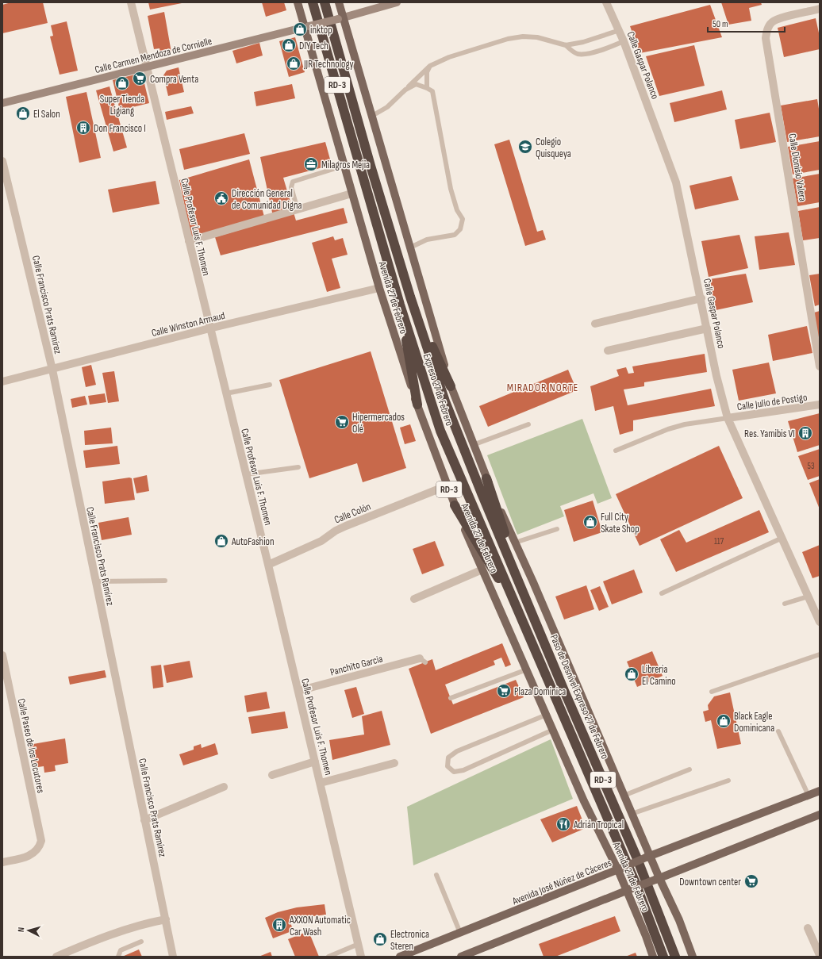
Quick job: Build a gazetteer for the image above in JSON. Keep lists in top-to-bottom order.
{
  "streets": {
    "highway": ["RD-3", "Expreso 27 de Febrero", "Paso de Desnivel Expreso 27 de Febrero"],
    "main road": ["Avenida 27 de Febrero", "Avenida José Núñez de Cáceres"],
    "street": [
      "Calle Carmen Mendoza de Cornielle",
      "Calle Gaspar Polanco",
      "Calle Dionisio Valera",
      "Calle Profesor Luis F. Thomen",
      "Calle Francisco Prats Ramírez",
      "Calle Winston Armaud",
      "Calle Julio de Postigo",
      "Calle Colón",
      "Panchito Garcia",
      "Calle Paseo de los Locutores"
    ]
  },
  "crossings": [
    ["Calle Carmen Mendoza de Cornielle", "RD-3"],
    ["Calle Carmen Mendoza de Cornielle", "Calle Profesor Luis F. Thomen"],
    ["Calle Carmen Mendoza de Cornielle", "Avenida 27 de Febrero"],
    ["Calle Gaspar Polanco", "Calle Julio de Postigo"],
    ["RD-3", "Expreso 27 de Febrero"],
    ["RD-3", "Avenida José Núñez de Cáceres"],
    ["Calle Profesor Luis F. Thomen", "Calle Winston Armaud"],
    ["Calle Profesor Luis F. Thomen", "Calle Colón"],
    ["Calle Profesor Luis F. Thomen", "Panchito Garcia"],
    ["Avenida 27 de Febrero", "Calle Winston Armaud"],
    ["Avenida 27 de Febrero", "Calle Colón"],
    ["Avenida 27 de Febrero", "Avenida José Núñez de Cáceres"],
    ["Calle Francisco Prats Ramírez", "Calle Winston Armaud"],
    ["Expreso 27 de Febrero", "Paso de Desnivel Expreso 27 de Febrero"]
  ],
  "districts": ["MIRADOR NORTE"],
  "places": {
    "shop": [
      "inktop",
      "DIY Tech",
      "JJR Technology",
      "Super Tienda Ligiang",
      "El Salon",
      "Full City Skate Shop",
      "AutoFashion",
      "Libreria El Camino",
      "Black Eagle Dominicana",
      "Electronica Steren"
    ],
    "supermarket": [
      "Compra Venta",
      "Hipermercados Olé",
      "Plaza Dominica",
      "Downtown center"
    ],
    "building": ["Don Francisco I", "Res. Yamibis VI", "AXXON Automatic Car Wash"],
    "school or university": ["Colegio Quisqueya"],
    "office": ["Milagros Mejia"],
    "public building": ["Dirección General de Comunidad Digna"],
    "restaurant": ["Adrián Tropical"]
  },
  "house_numbers": ["53", "117"],
  "scale_bar": "50 m",
  "north": "left"
}
